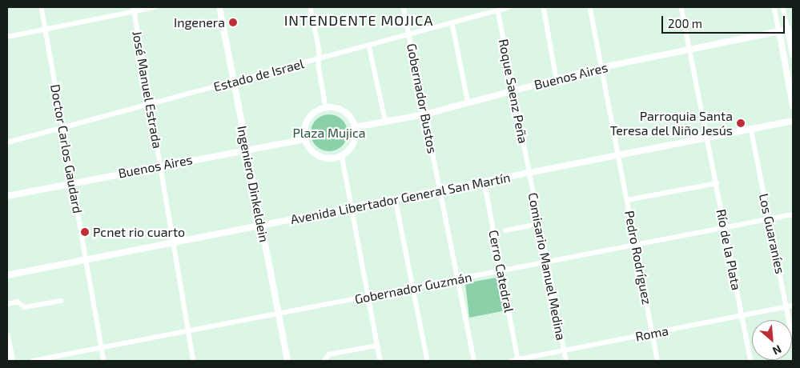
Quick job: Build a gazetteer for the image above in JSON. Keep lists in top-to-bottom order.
{
  "streets": {
    "main road": ["Buenos Aires", "Ingeniero Dinkeldein", "Avenida Libertador General San Martín"],
    "street": [
      "Estado de Israel",
      "José Manuel Estrada",
      "Roque Saenz Peña",
      "Gobernador Bustos",
      "Doctor Carlos Gaudard",
      "Los Guaraníes",
      "Río de la Plata",
      "Pedro Rodríguez",
      "Comisario Manuel Medina",
      "Cerro Catedral",
      "Gobernador Guzmán",
      "Roma"
    ]
  },
  "crossings": [
    ["Estado de Israel", "José Manuel Estrada"],
    ["Estado de Israel", "Roque Saenz Peña"],
    ["Estado de Israel", "Gobernador Bustos"],
    ["Estado de Israel", "Doctor Carlos Gaudard"],
    ["Estado de Israel", "Ingeniero Dinkeldein"],
    ["Buenos Aires", "José Manuel Estrada"],
    ["Buenos Aires", "Roque Saenz Peña"],
    ["Buenos Aires", "Gobernador Bustos"],
    ["Buenos Aires", "Doctor Carlos Gaudard"],
    ["Buenos Aires", "Ingeniero Dinkeldein"],
    ["Buenos Aires", "Río de la Plata"],
    ["Buenos Aires", "Pedro Rodríguez"],
    ["José Manuel Estrada", "Avenida Libertador General San Martín"],
    ["José Manuel Estrada", "Gobernador Guzmán"],
    ["Roque Saenz Peña", "Avenida Libertador General San Martín"],
    ["Roque Saenz Peña", "Comisario Manuel Medina"],
    ["Gobernador Bustos", "Avenida Libertador General San Martín"],
    ["Gobernador Bustos", "Gobernador Guzmán"],
    ["Doctor Carlos Gaudard", "Avenida Libertador General San Martín"],
    ["Doctor Carlos Gaudard", "Gobernador Guzmán"],
    ["Ingeniero Dinkeldein", "Avenida Libertador General San Martín"],
    ["Ingeniero Dinkeldein", "Gobernador Guzmán"],
    ["Avenida Libertador General San Martín", "Los Guaraníes"],
    ["Avenida Libertador General San Martín", "Río de la Plata"],
    ["Avenida Libertador General San Martín", "Pedro Rodríguez"],
    ["Avenida Libertador General San Martín", "Comisario Manuel Medina"],
    ["Avenida Libertador General San Martín", "Cerro Catedral"],
    ["Los Guaraníes", "Gobernador Guzmán"],
    ["Los Guaraníes", "Roma"],
    ["Río de la Plata", "Gobernador Guzmán"],
    ["Río de la Plata", "Roma"],
    ["Pedro Rodríguez", "Gobernador Guzmán"],
    ["Pedro Rodríguez", "Roma"],
    ["Comisario Manuel Medina", "Gobernador Guzmán"],
    ["Comisario Manuel Medina", "Roma"],
    ["Cerro Catedral", "Gobernador Guzmán"],
    ["Cerro Catedral", "Roma"]
  ],
  "districts": ["INTENDENTE MOJICA"],
  "parks": ["Plaza Mujica"],
  "places": ["Ingenera", "Parroquia Santa Teresa del Niño Jesús", "Pcnet rio cuarto"],
  "scale_bar": "200 m",
  "north": "bottom right"
}
